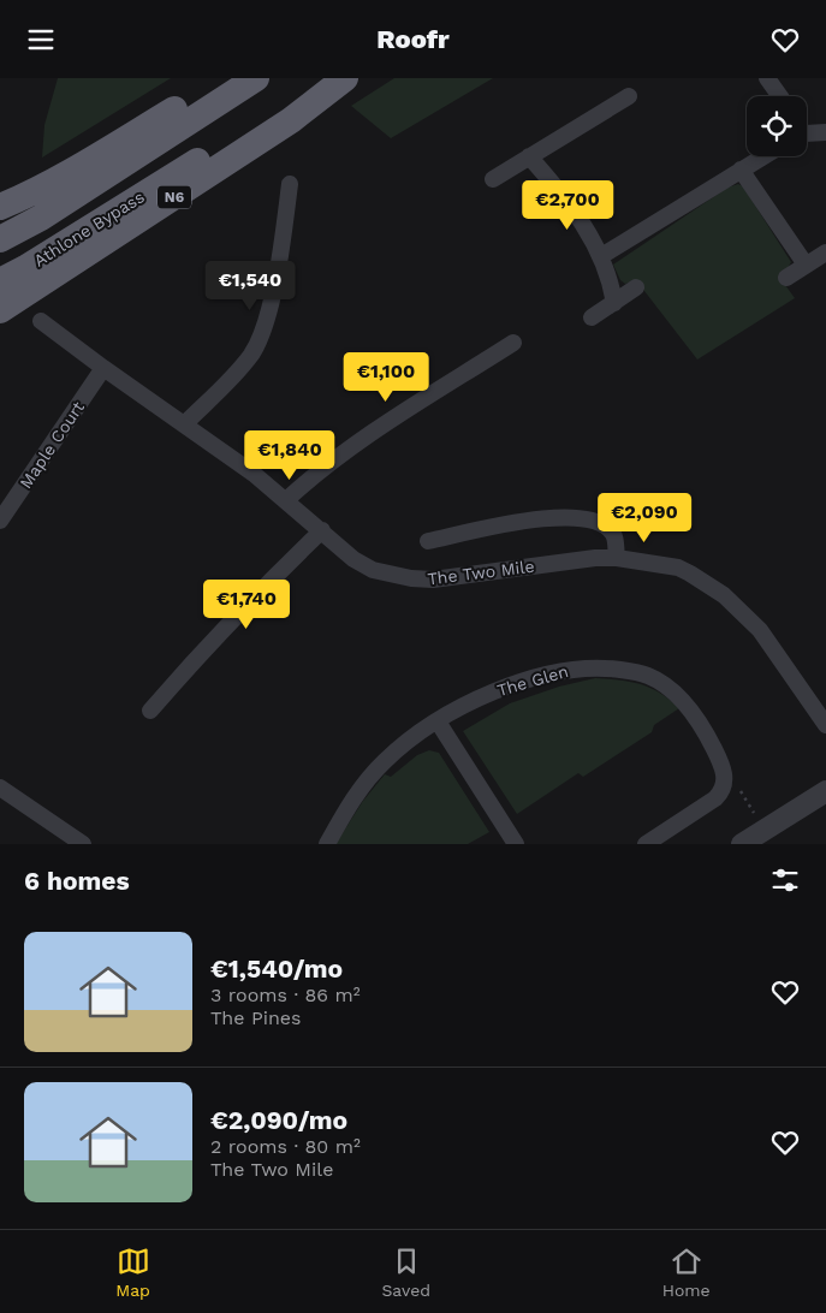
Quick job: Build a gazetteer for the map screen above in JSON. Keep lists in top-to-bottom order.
{
  "streets": {
    "highway": ["N6", "Athlone Bypass"],
    "street": ["Maple Court", "The Two Mile", "The Glen"]
  },
  "crossings": [
    ["Maple Court", "The Two Mile"]
  ],
  "page": {
    "header": "Roofr",
    "price": [
      "€2,700",
      "€1,540",
      "€1,100",
      "€1,840",
      "€2,090",
      "€1,740"
    ],
    "heading": "6 homes",
    "list": [
      {
        "name": "€1,540/mo",
        "note": "3 rooms · 86 m² · The Pines"
      },
      {
        "name": "€2,090/mo",
        "note": "2 rooms · 80 m² · The Two Mile"
      }
    ],
    "tabs": ["Map", "Saved", "Home"]
  }
}
